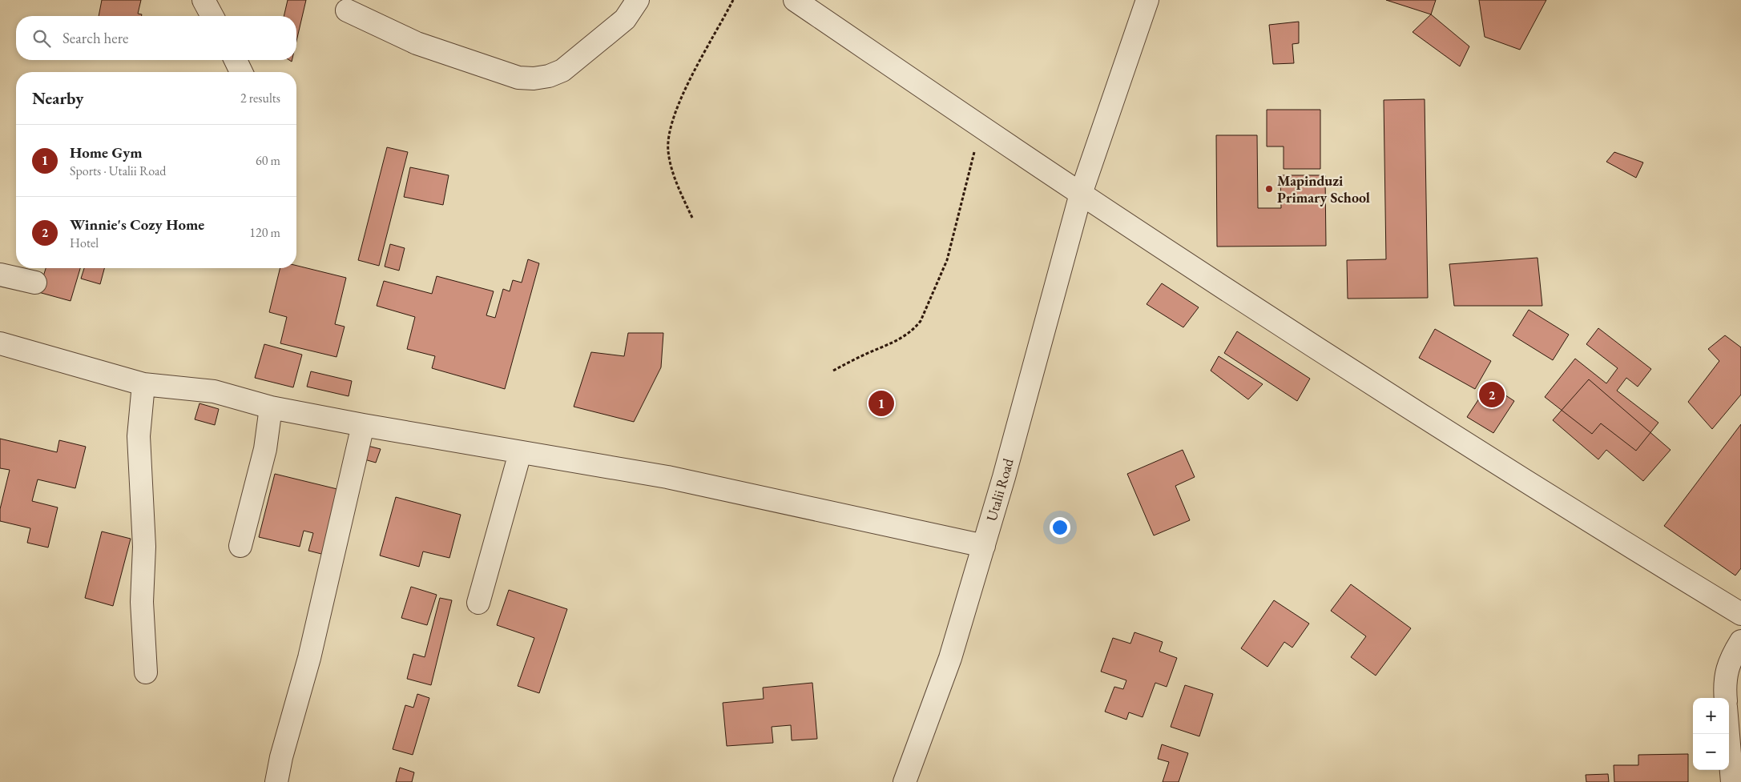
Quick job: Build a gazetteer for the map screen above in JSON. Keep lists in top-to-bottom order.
{
  "streets": {
    "street": ["Utalii Road"]
  },
  "places": ["Mapinduzi Primary School"],
  "page": {
    "search": "Search here",
    "heading": ["Nearby", "2 results"],
    "list": [
      {
        "mark": "1",
        "name": "Home Gym",
        "note": "Sports · Utalii Road",
        "value": "60 m"
      },
      {
        "mark": "2",
        "name": "Winnie's Cozy Home",
        "note": "Hotel",
        "value": "120 m"
      }
    ],
    "pins": ["2", "1"],
    "map_buttons": ["+", "−"]
  }
}
